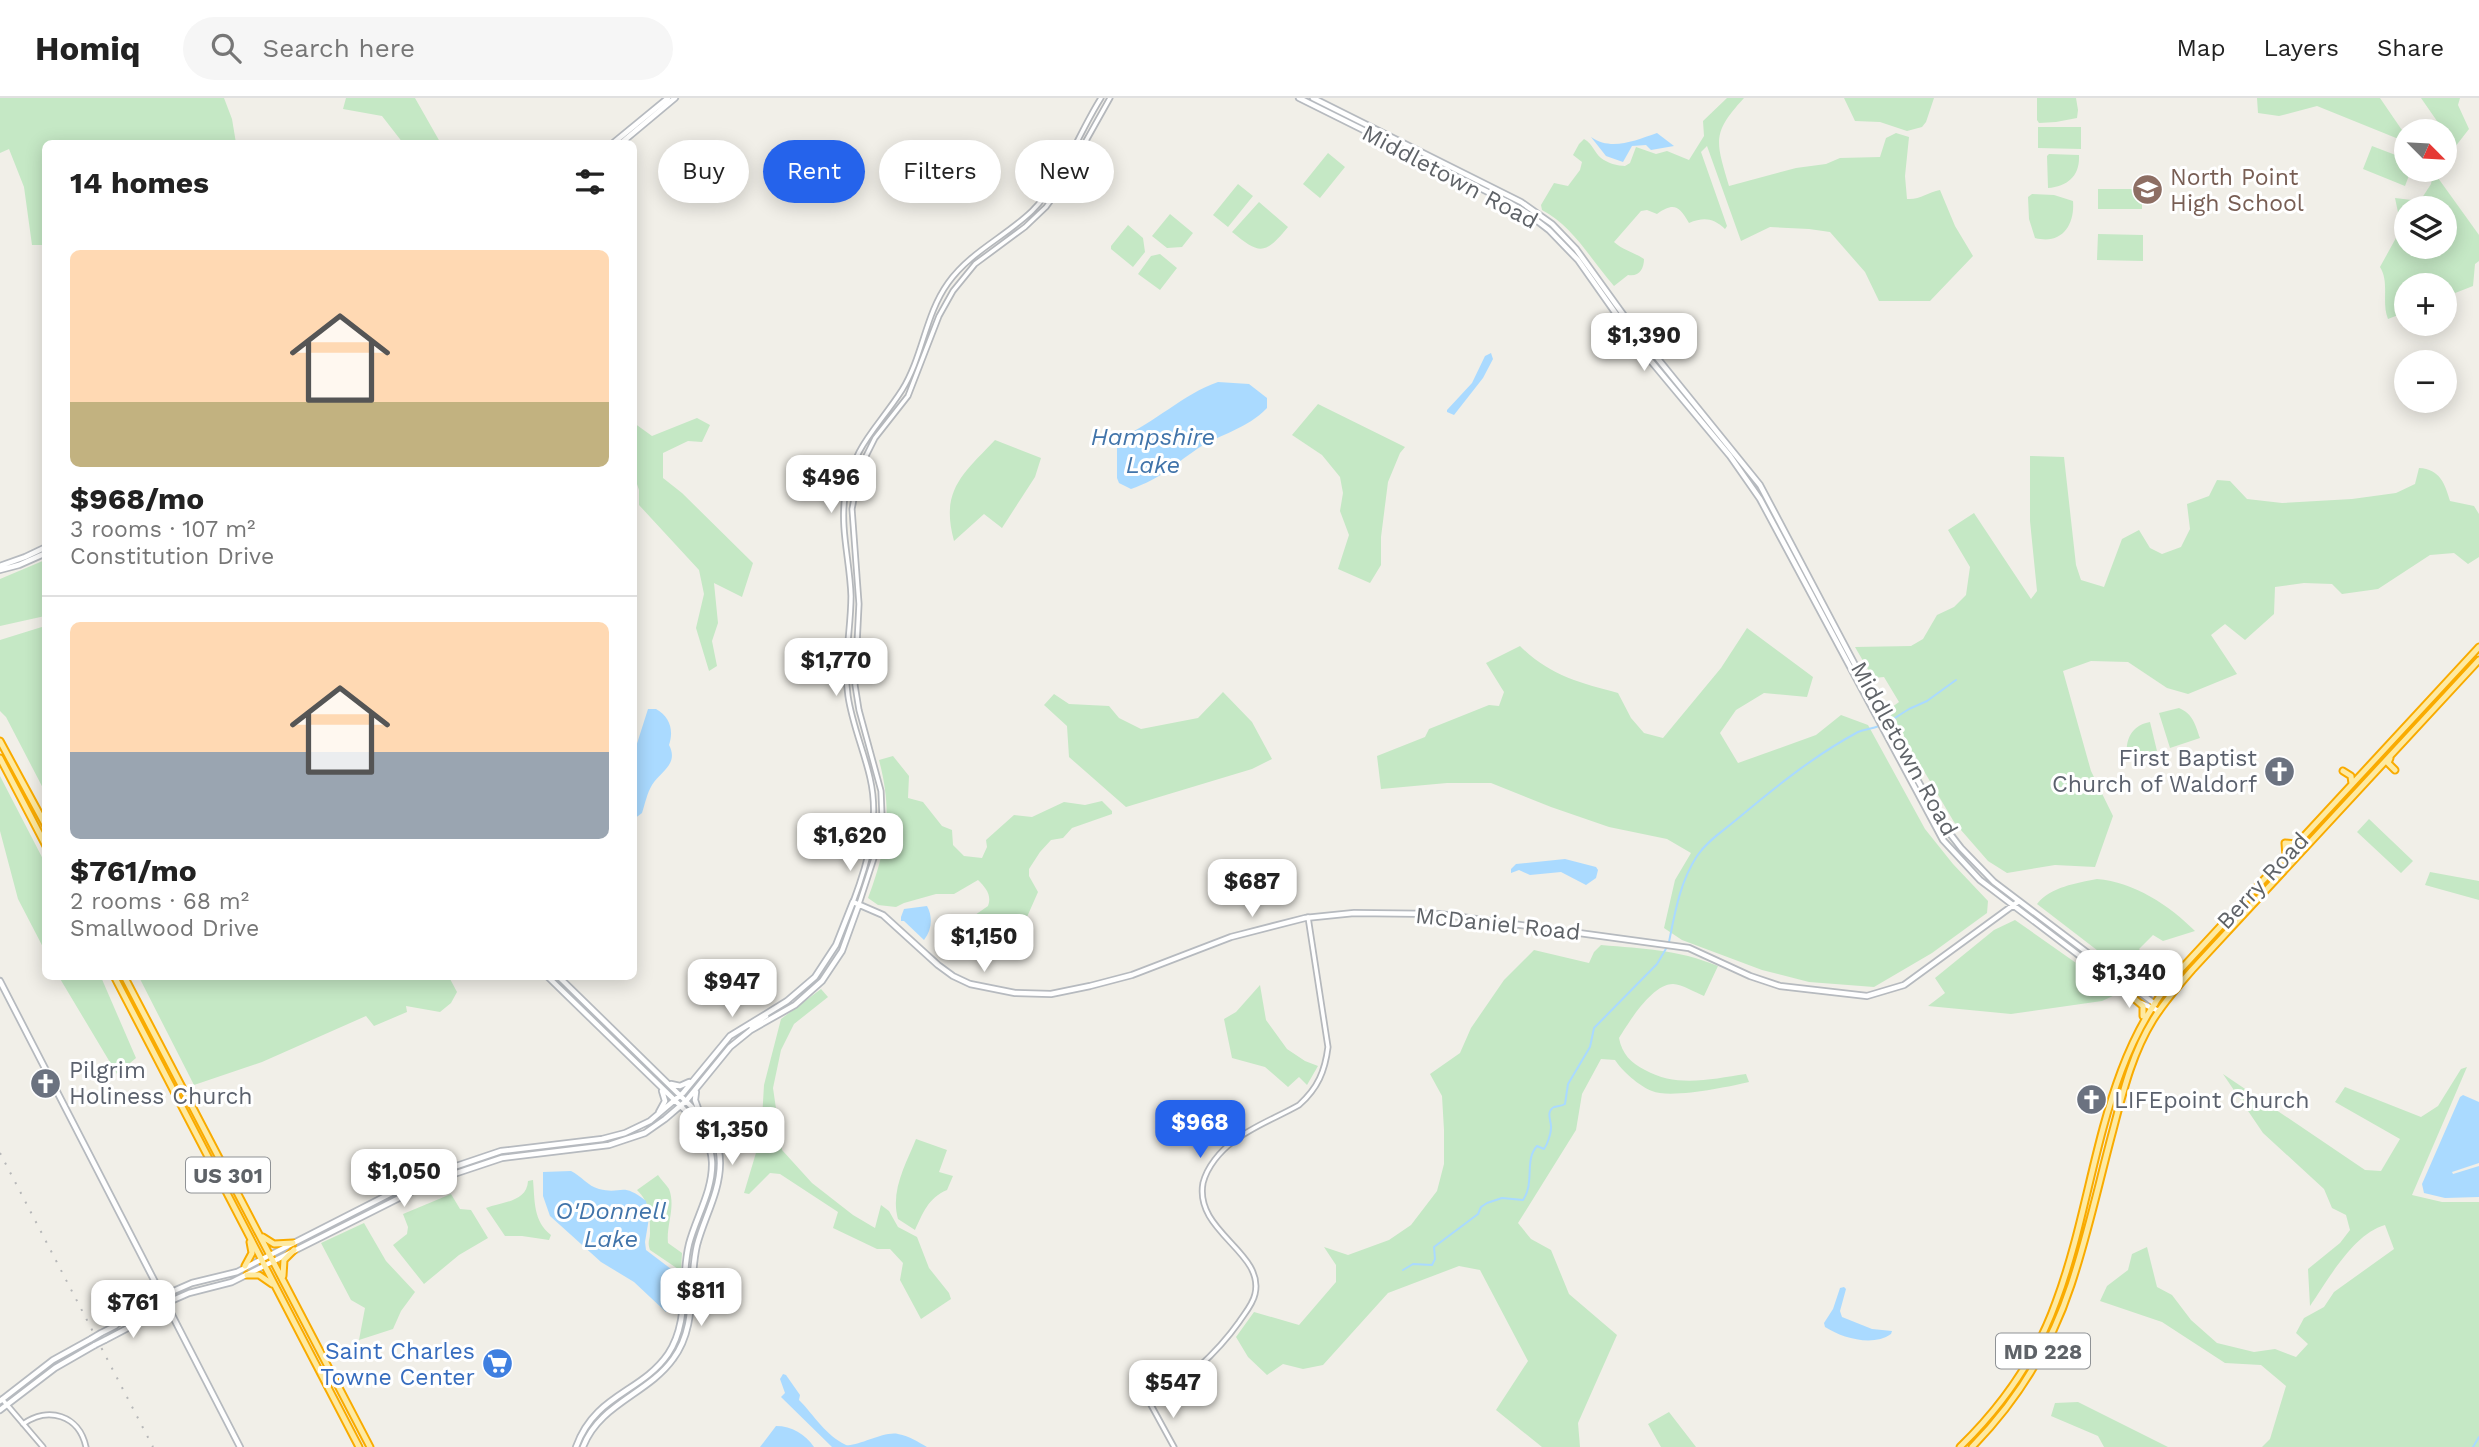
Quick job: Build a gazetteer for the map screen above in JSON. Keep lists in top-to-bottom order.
{
  "streets": {
    "highway": ["Berry Road", "US 301", "MD 228"],
    "main road": ["Middletown Road", "McDaniel Road"]
  },
  "crossings": [
    ["Middletown Road", "Berry Road"],
    ["Middletown Road", "McDaniel Road"]
  ],
  "water": ["Hampshire Lake", "O'Donnell Lake"],
  "places": {
    "school or university": ["North Point High School"],
    "church": ["First Baptist Church of Waldorf", "Pilgrim Holiness Church", "LIFEpoint Church"],
    "supermarket": ["Saint Charles Towne Center"]
  },
  "north": "bottom right",
  "page": {
    "header": "Homiq",
    "search": "Search here",
    "nav": ["Map", "Layers", "Share"],
    "map_buttons": ["+", "−"],
    "chip": [
      "Buy",
      "Rent",
      "Filters",
      "New"
    ],
    "heading": "14 homes",
    "list": [
      {
        "name": "$968/mo",
        "note": "3 rooms · 107 m² · Constitution Drive"
      },
      {
        "name": "$761/mo",
        "note": "2 rooms · 68 m² · Smallwood Drive"
      }
    ],
    "price": [
      "$1,390",
      "$496",
      "$1,770",
      "$1,620",
      "$687",
      "$1,150",
      "$1,340",
      "$947",
      "$968",
      "$1,350",
      "$1,050",
      "$811",
      "$761",
      "$547"
    ]
  }
}
